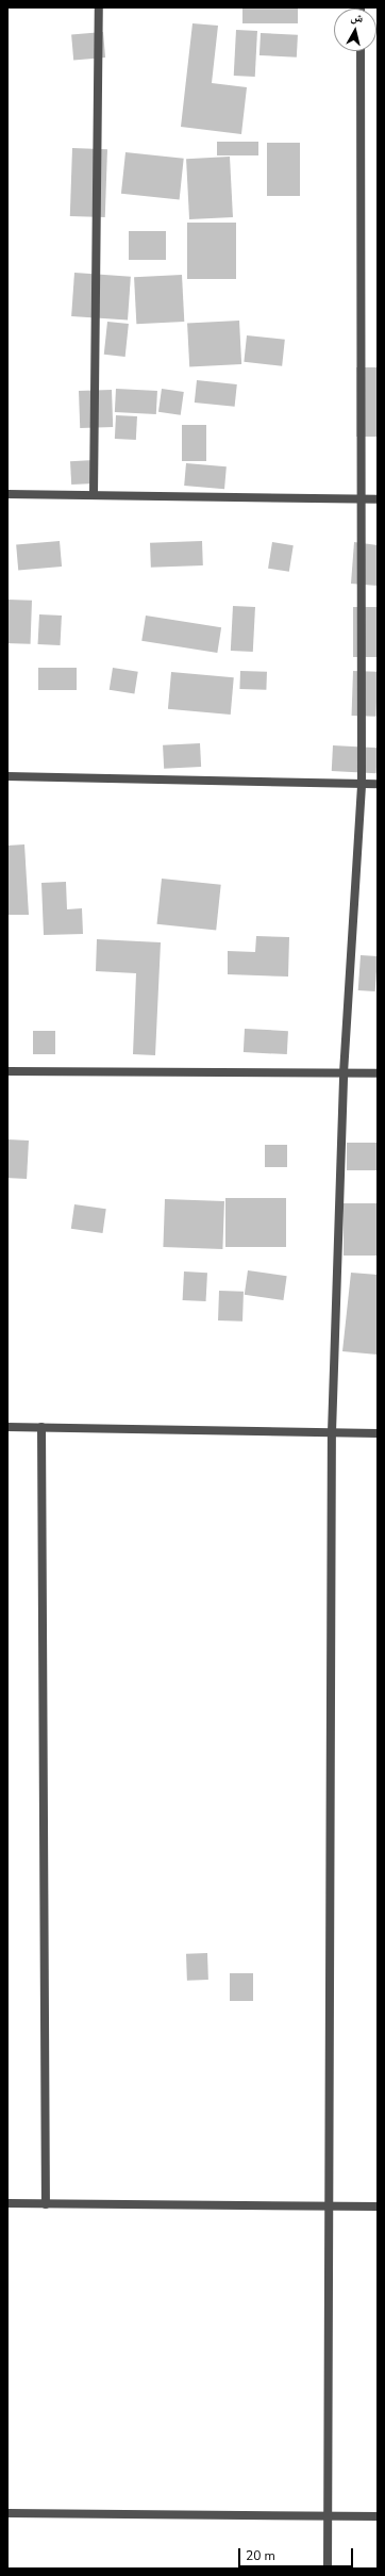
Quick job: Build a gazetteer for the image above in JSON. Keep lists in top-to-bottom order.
{
  "scale_bar": "20 m",
  "north": "top"
}
